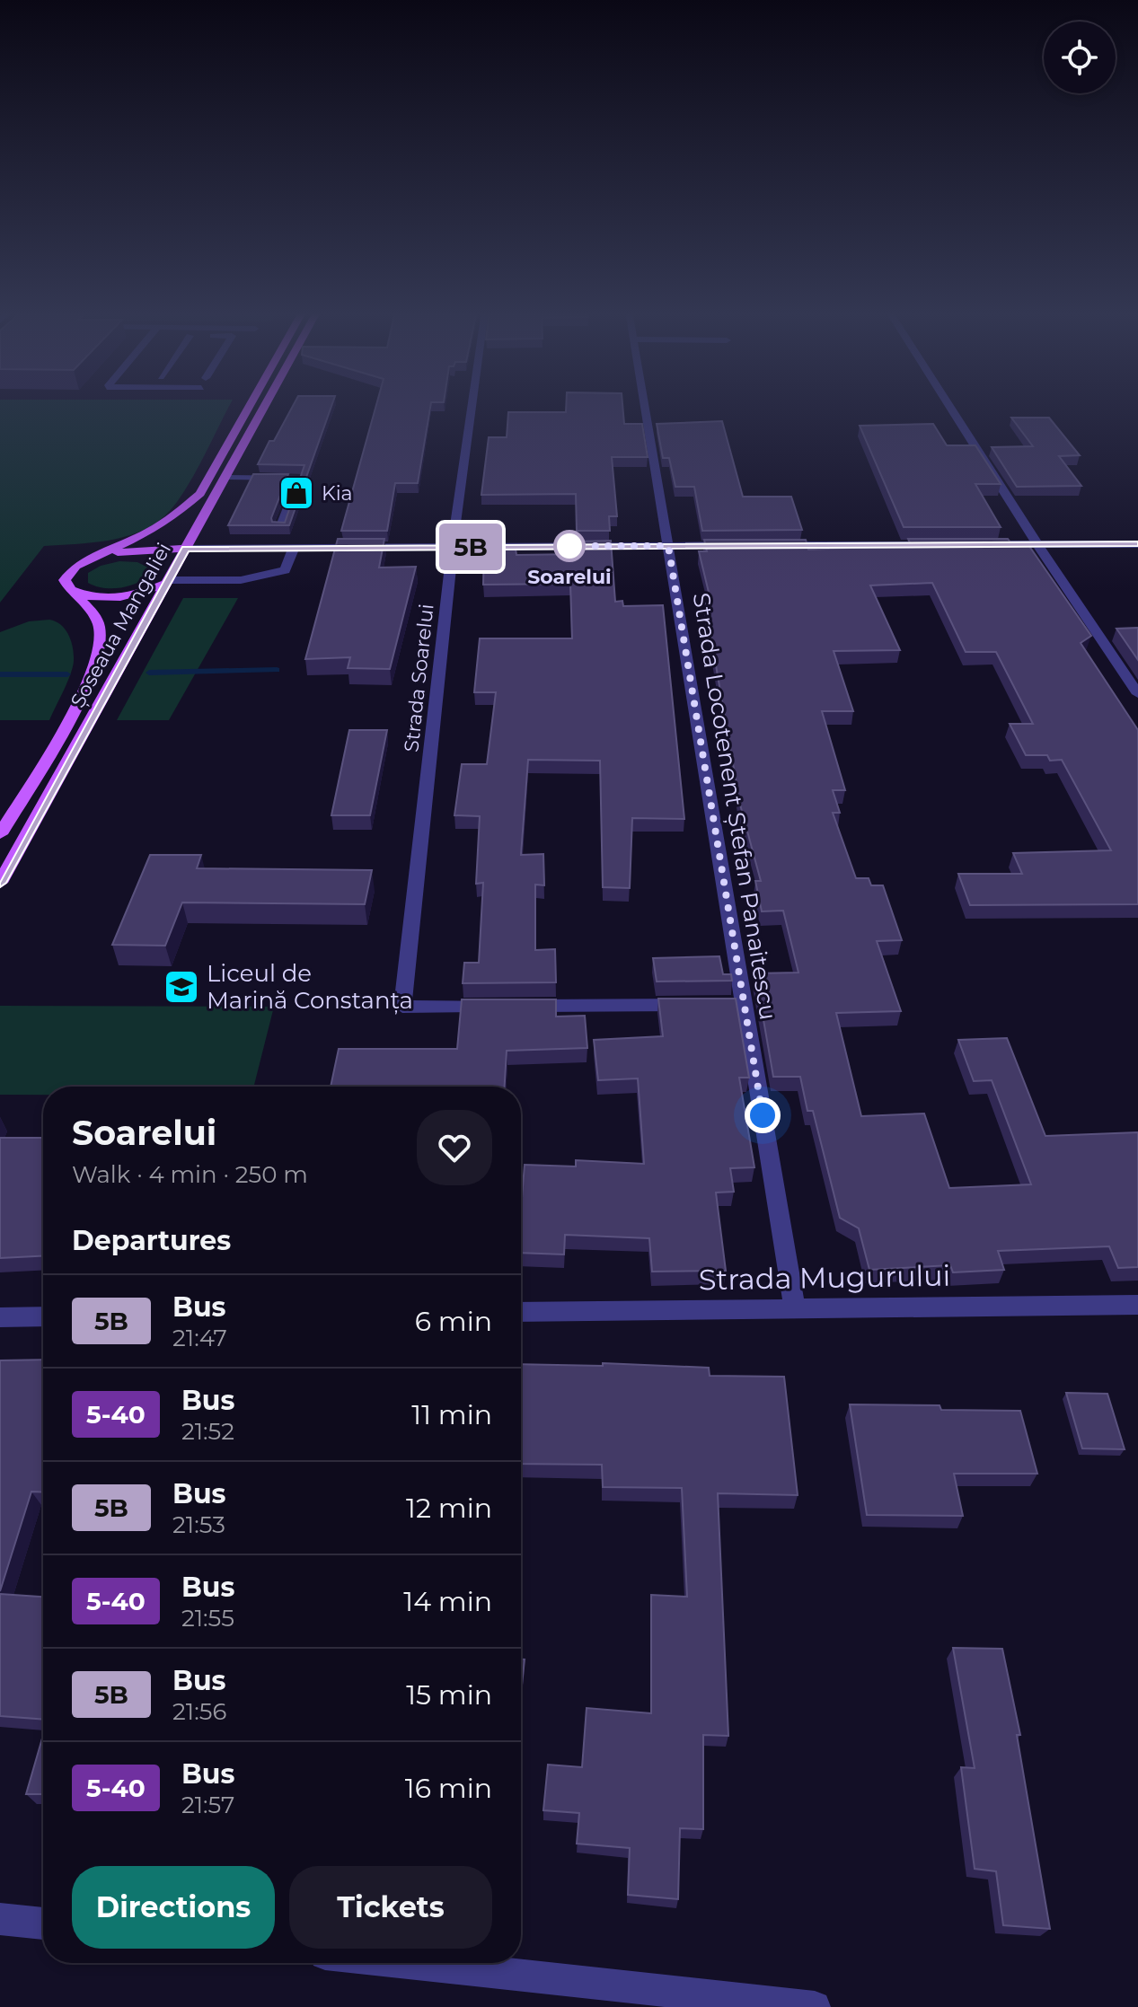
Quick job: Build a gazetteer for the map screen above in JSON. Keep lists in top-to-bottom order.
{
  "streets": {
    "main road": ["Șoseaua Mangaliei"],
    "street": ["Strada Soarelui", "Strada Locotenent Ștefan Panaitescu", "Strada Mugurului"]
  },
  "crossings": [
    ["Strada Soarelui", "Strada Locotenent Ștefan Panaitescu"],
    ["Strada Locotenent Ștefan Panaitescu", "Strada Mugurului"]
  ],
  "places": {
    "shop": ["Kia"],
    "other": ["Soarelui"],
    "school or university": ["Liceul de Marină Constanța"]
  },
  "lines": ["bus line 5B"],
  "page": {
    "on_map": "5B",
    "heading": [
      ["Soarelui", "Walk · 4 min · 250 m"],
      "Departures"
    ],
    "list": [
      {
        "mark": "5B",
        "name": "Bus",
        "note": "21:47",
        "value": "6 min"
      },
      {
        "mark": "5-40",
        "name": "Bus",
        "note": "21:52",
        "value": "11 min"
      },
      {
        "mark": "5B",
        "name": "Bus",
        "note": "21:53",
        "value": "12 min"
      },
      {
        "mark": "5-40",
        "name": "Bus",
        "note": "21:55",
        "value": "14 min"
      },
      {
        "mark": "5B",
        "name": "Bus",
        "note": "21:56",
        "value": "15 min"
      },
      {
        "mark": "5-40",
        "name": "Bus",
        "note": "21:57",
        "value": "16 min"
      }
    ],
    "buttons": ["Directions", "Tickets"]
  }
}
